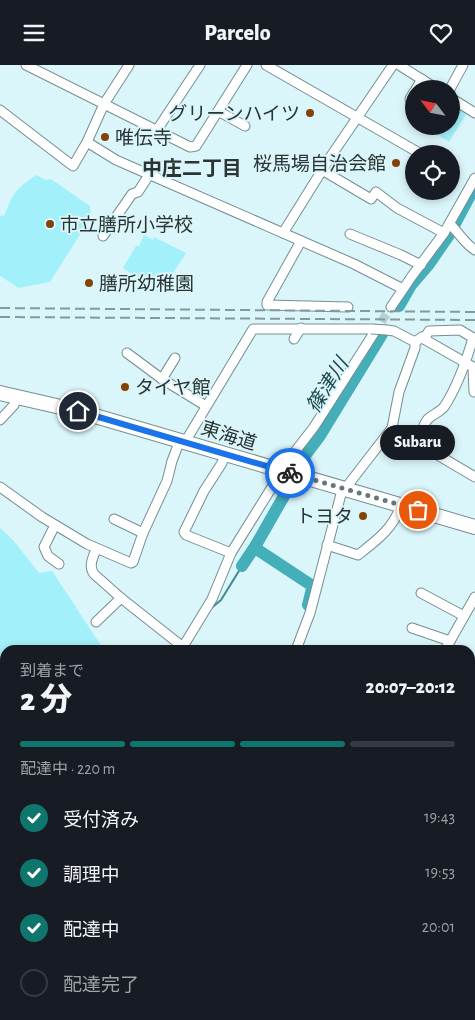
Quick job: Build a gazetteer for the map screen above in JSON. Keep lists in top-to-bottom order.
{
  "streets": {
    "highway": ["東海道"]
  },
  "districts": ["中庄二丁目"],
  "water": ["篠津川"],
  "places": [
    "グリーンハイツ",
    "唯伝寺",
    "桜馬場自治会館",
    "市立膳所小学校",
    "膳所幼稚園",
    "タイヤ館",
    "Subaru",
    "トヨタ"
  ],
  "north": "top left",
  "page": {
    "header": "Parcelo",
    "bubble": "Subaru",
    "heading": ["2 分", "到着まで", "20:07–20:12"],
    "bar": "配達中 · 220 m",
    "list": [
      ["受付済み", "19:43"],
      ["調理中", "19:53"],
      ["配達中", "20:01"],
      "配達完了"
    ]
  }
}
